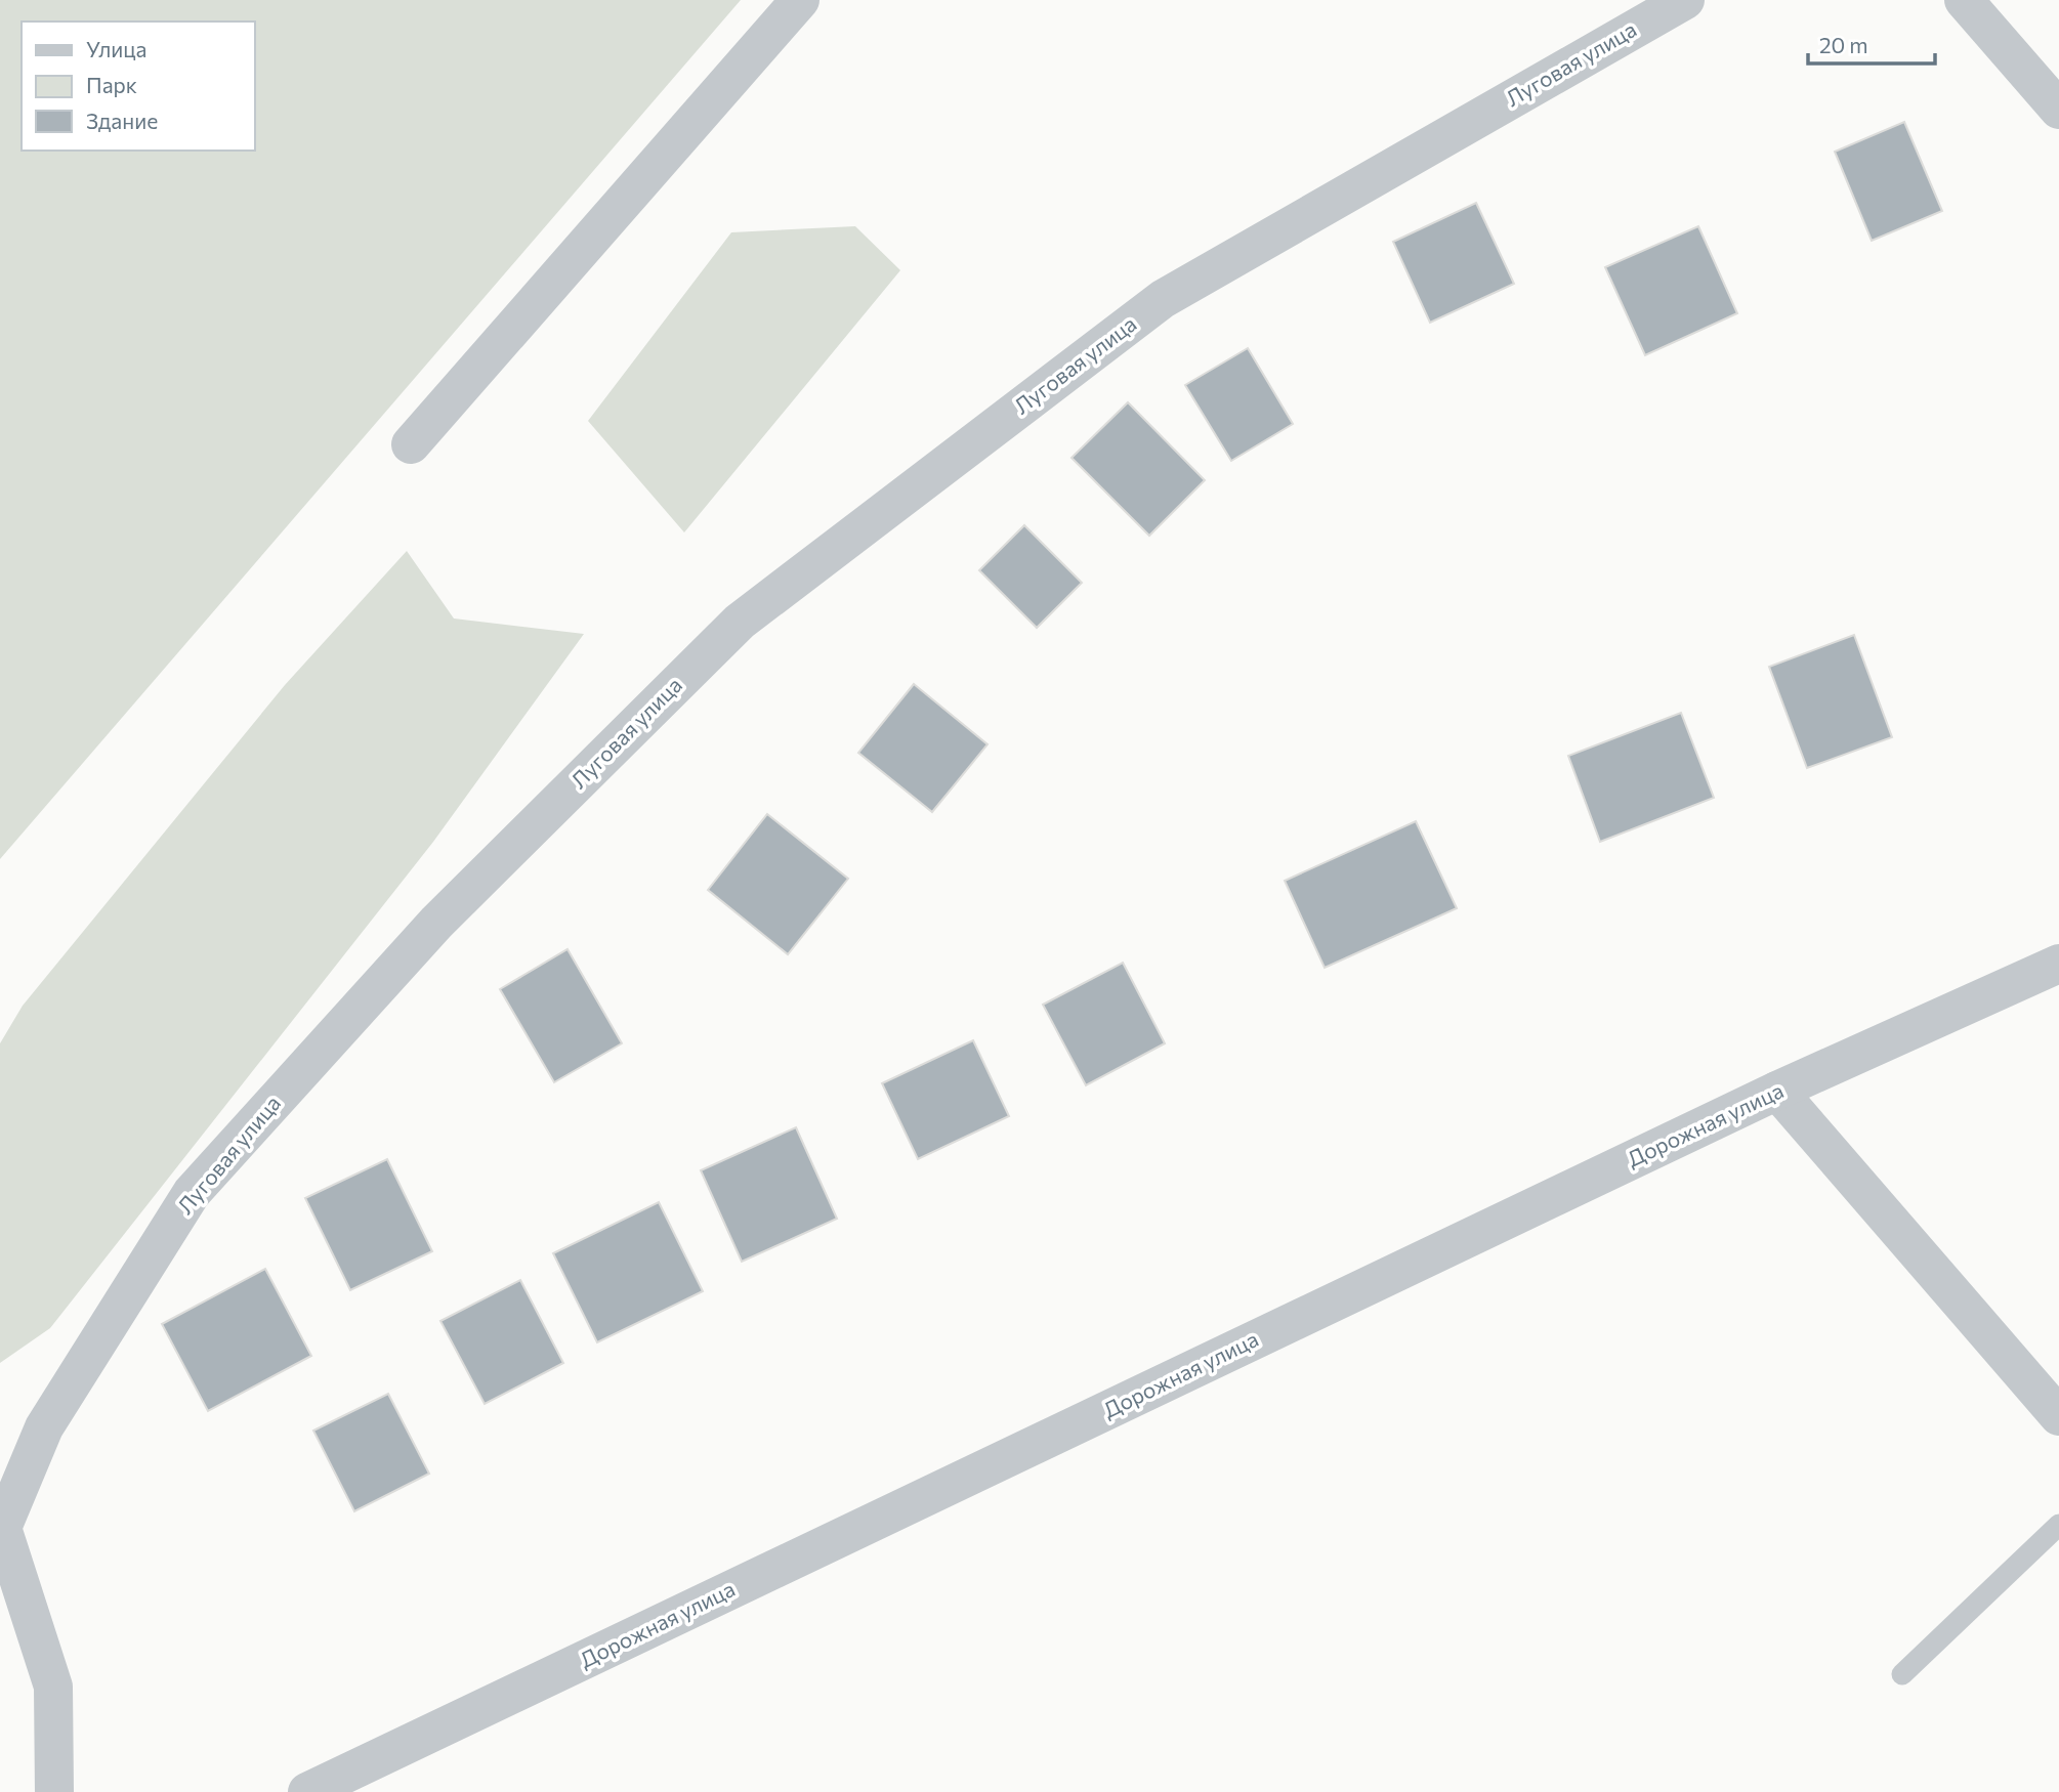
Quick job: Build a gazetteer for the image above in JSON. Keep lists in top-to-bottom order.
{
  "streets": {
    "street": ["Луговая улица", "Дорожная улица"]
  },
  "legend": ["Улица", "Парк", "Здание"],
  "scale_bar": "20 m"
}
